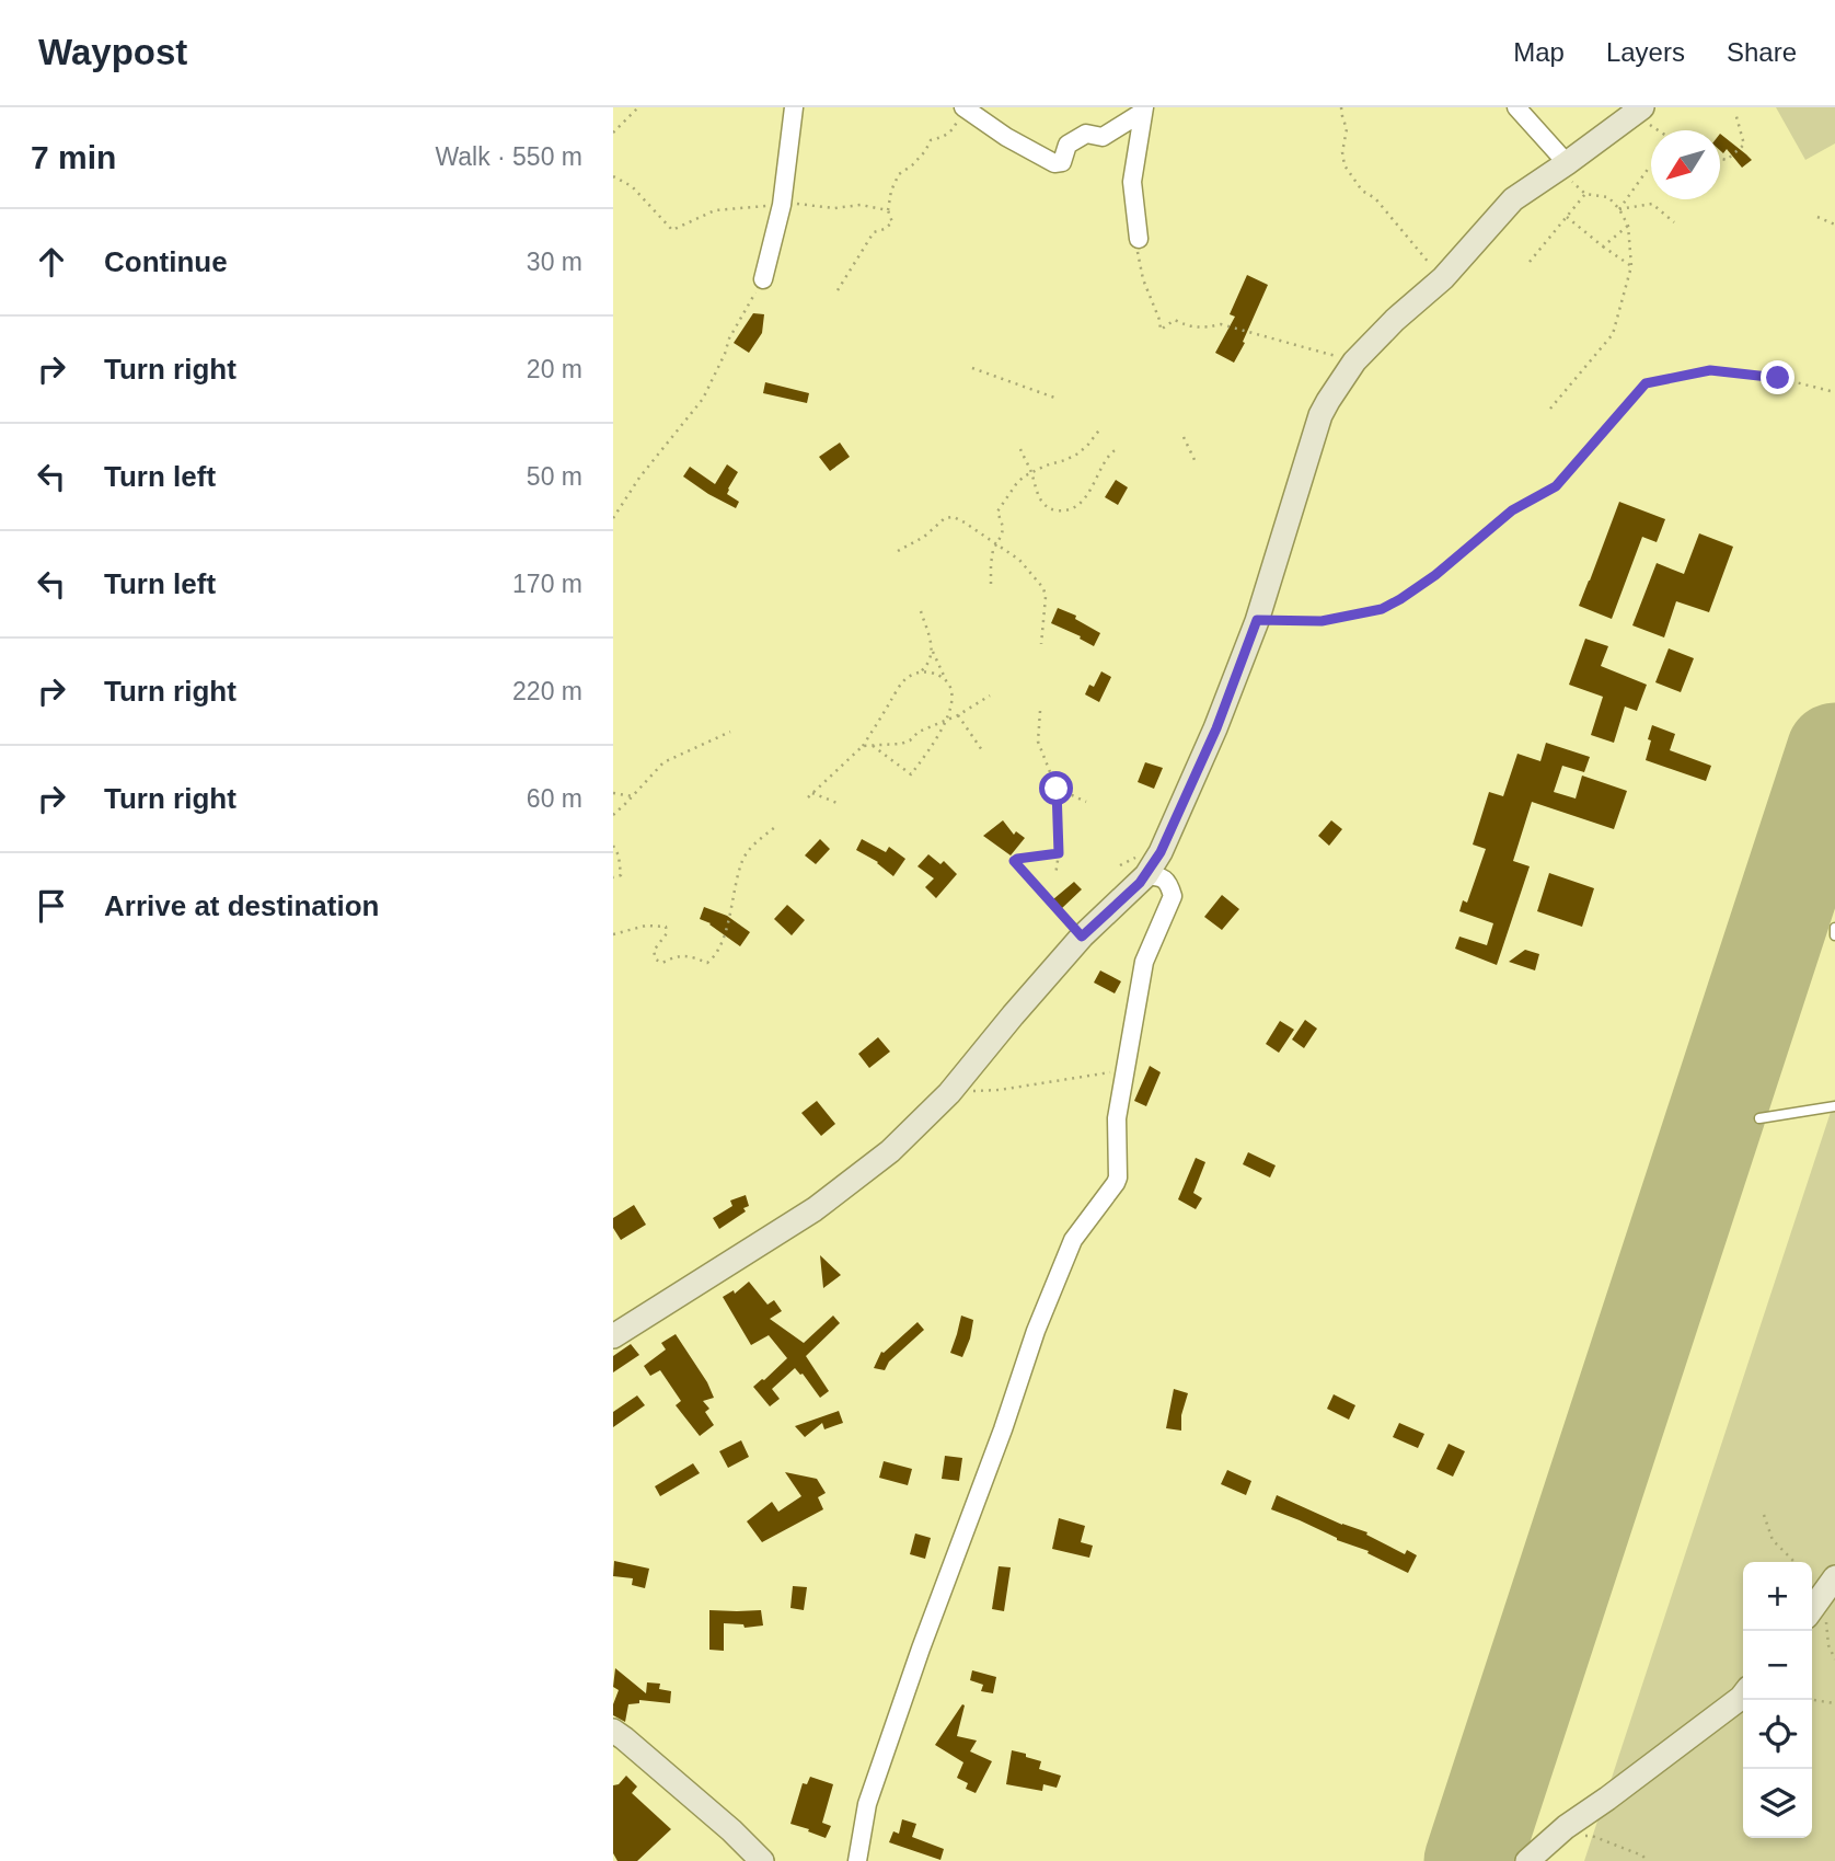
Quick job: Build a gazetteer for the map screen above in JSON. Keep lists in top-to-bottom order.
{
  "north": "bottom left",
  "page": {
    "header": "Waypost",
    "nav": ["Map", "Layers", "Share"],
    "heading": ["7 min", "Walk · 550 m"],
    "list": [
      ["Continue", "30 m"],
      ["Turn right", "20 m"],
      ["Turn left", "50 m"],
      ["Turn left", "170 m"],
      ["Turn right", "220 m"],
      ["Turn right", "60 m"],
      "Arrive at destination"
    ],
    "map_buttons": ["+", "−"]
  }
}
